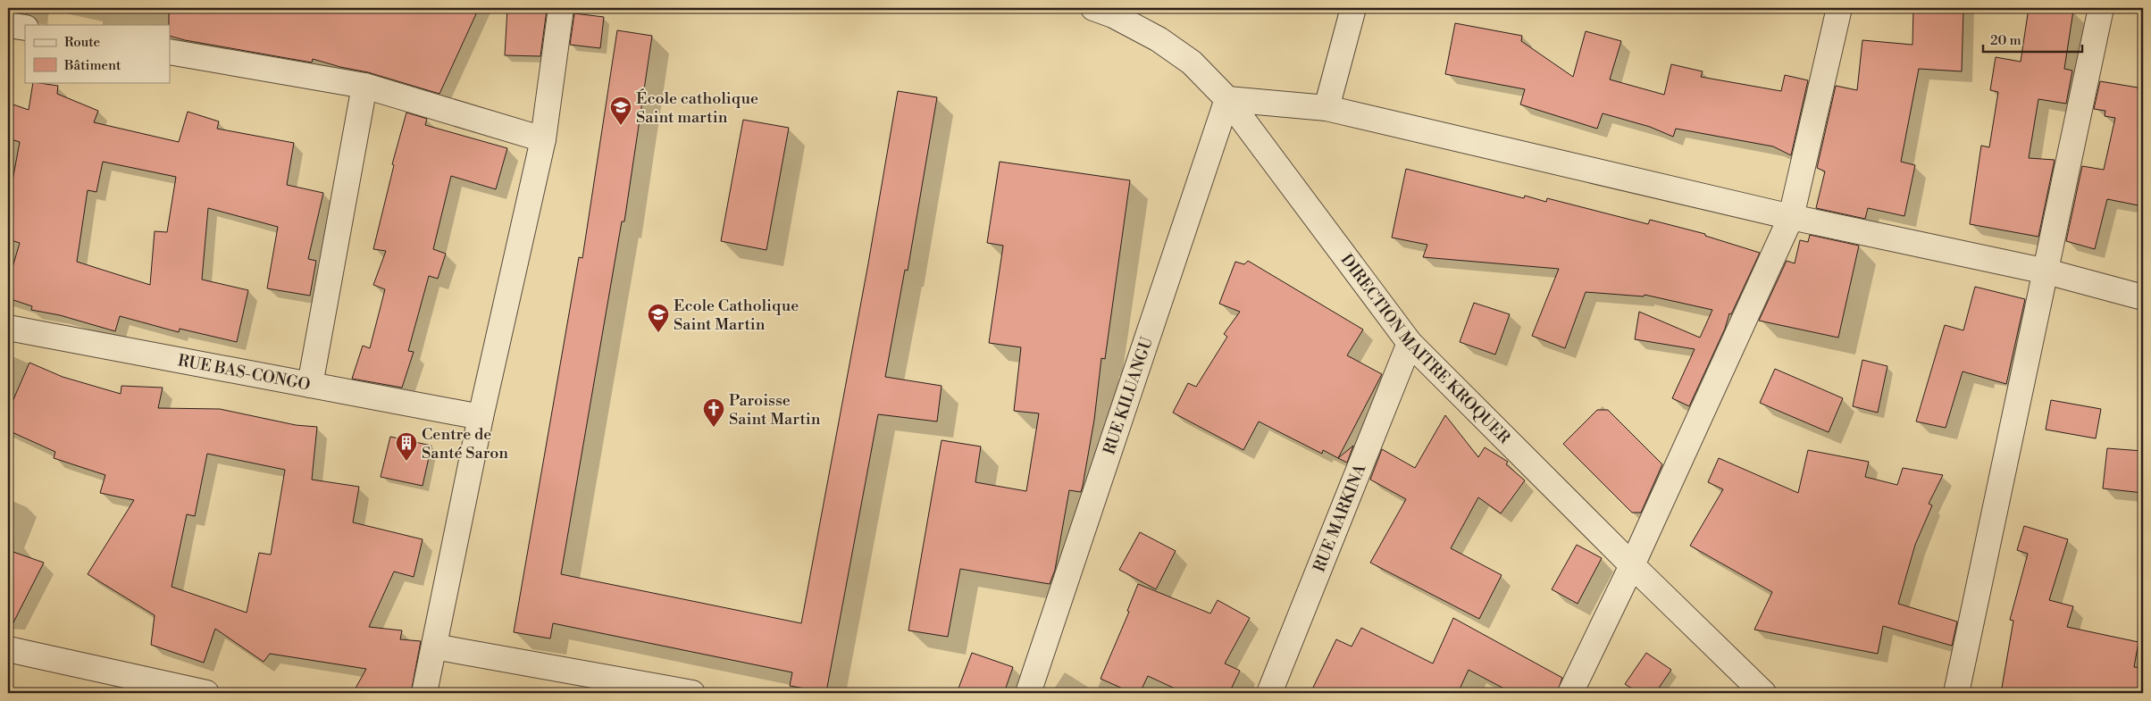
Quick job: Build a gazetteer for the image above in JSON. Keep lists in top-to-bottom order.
{
  "streets": {
    "street": [
      "DIRECTION MAITRE KROQUER",
      "RUE BAS-CONGO",
      "RUE KILUANGU",
      "RUE MARKINA"
    ]
  },
  "crossings": [
    ["DIRECTION MAITRE KROQUER", "RUE KILUANGU"],
    ["DIRECTION MAITRE KROQUER", "RUE MARKINA"]
  ],
  "places": {
    "school or university": ["École catholique Saint martin", "Ecole Catholique Saint Martin"],
    "church": ["Paroisse Saint Martin"],
    "building": ["Centre de Santé Saron"]
  },
  "legend": ["Route", "Bâtiment"],
  "scale_bar": "20 m"
}
